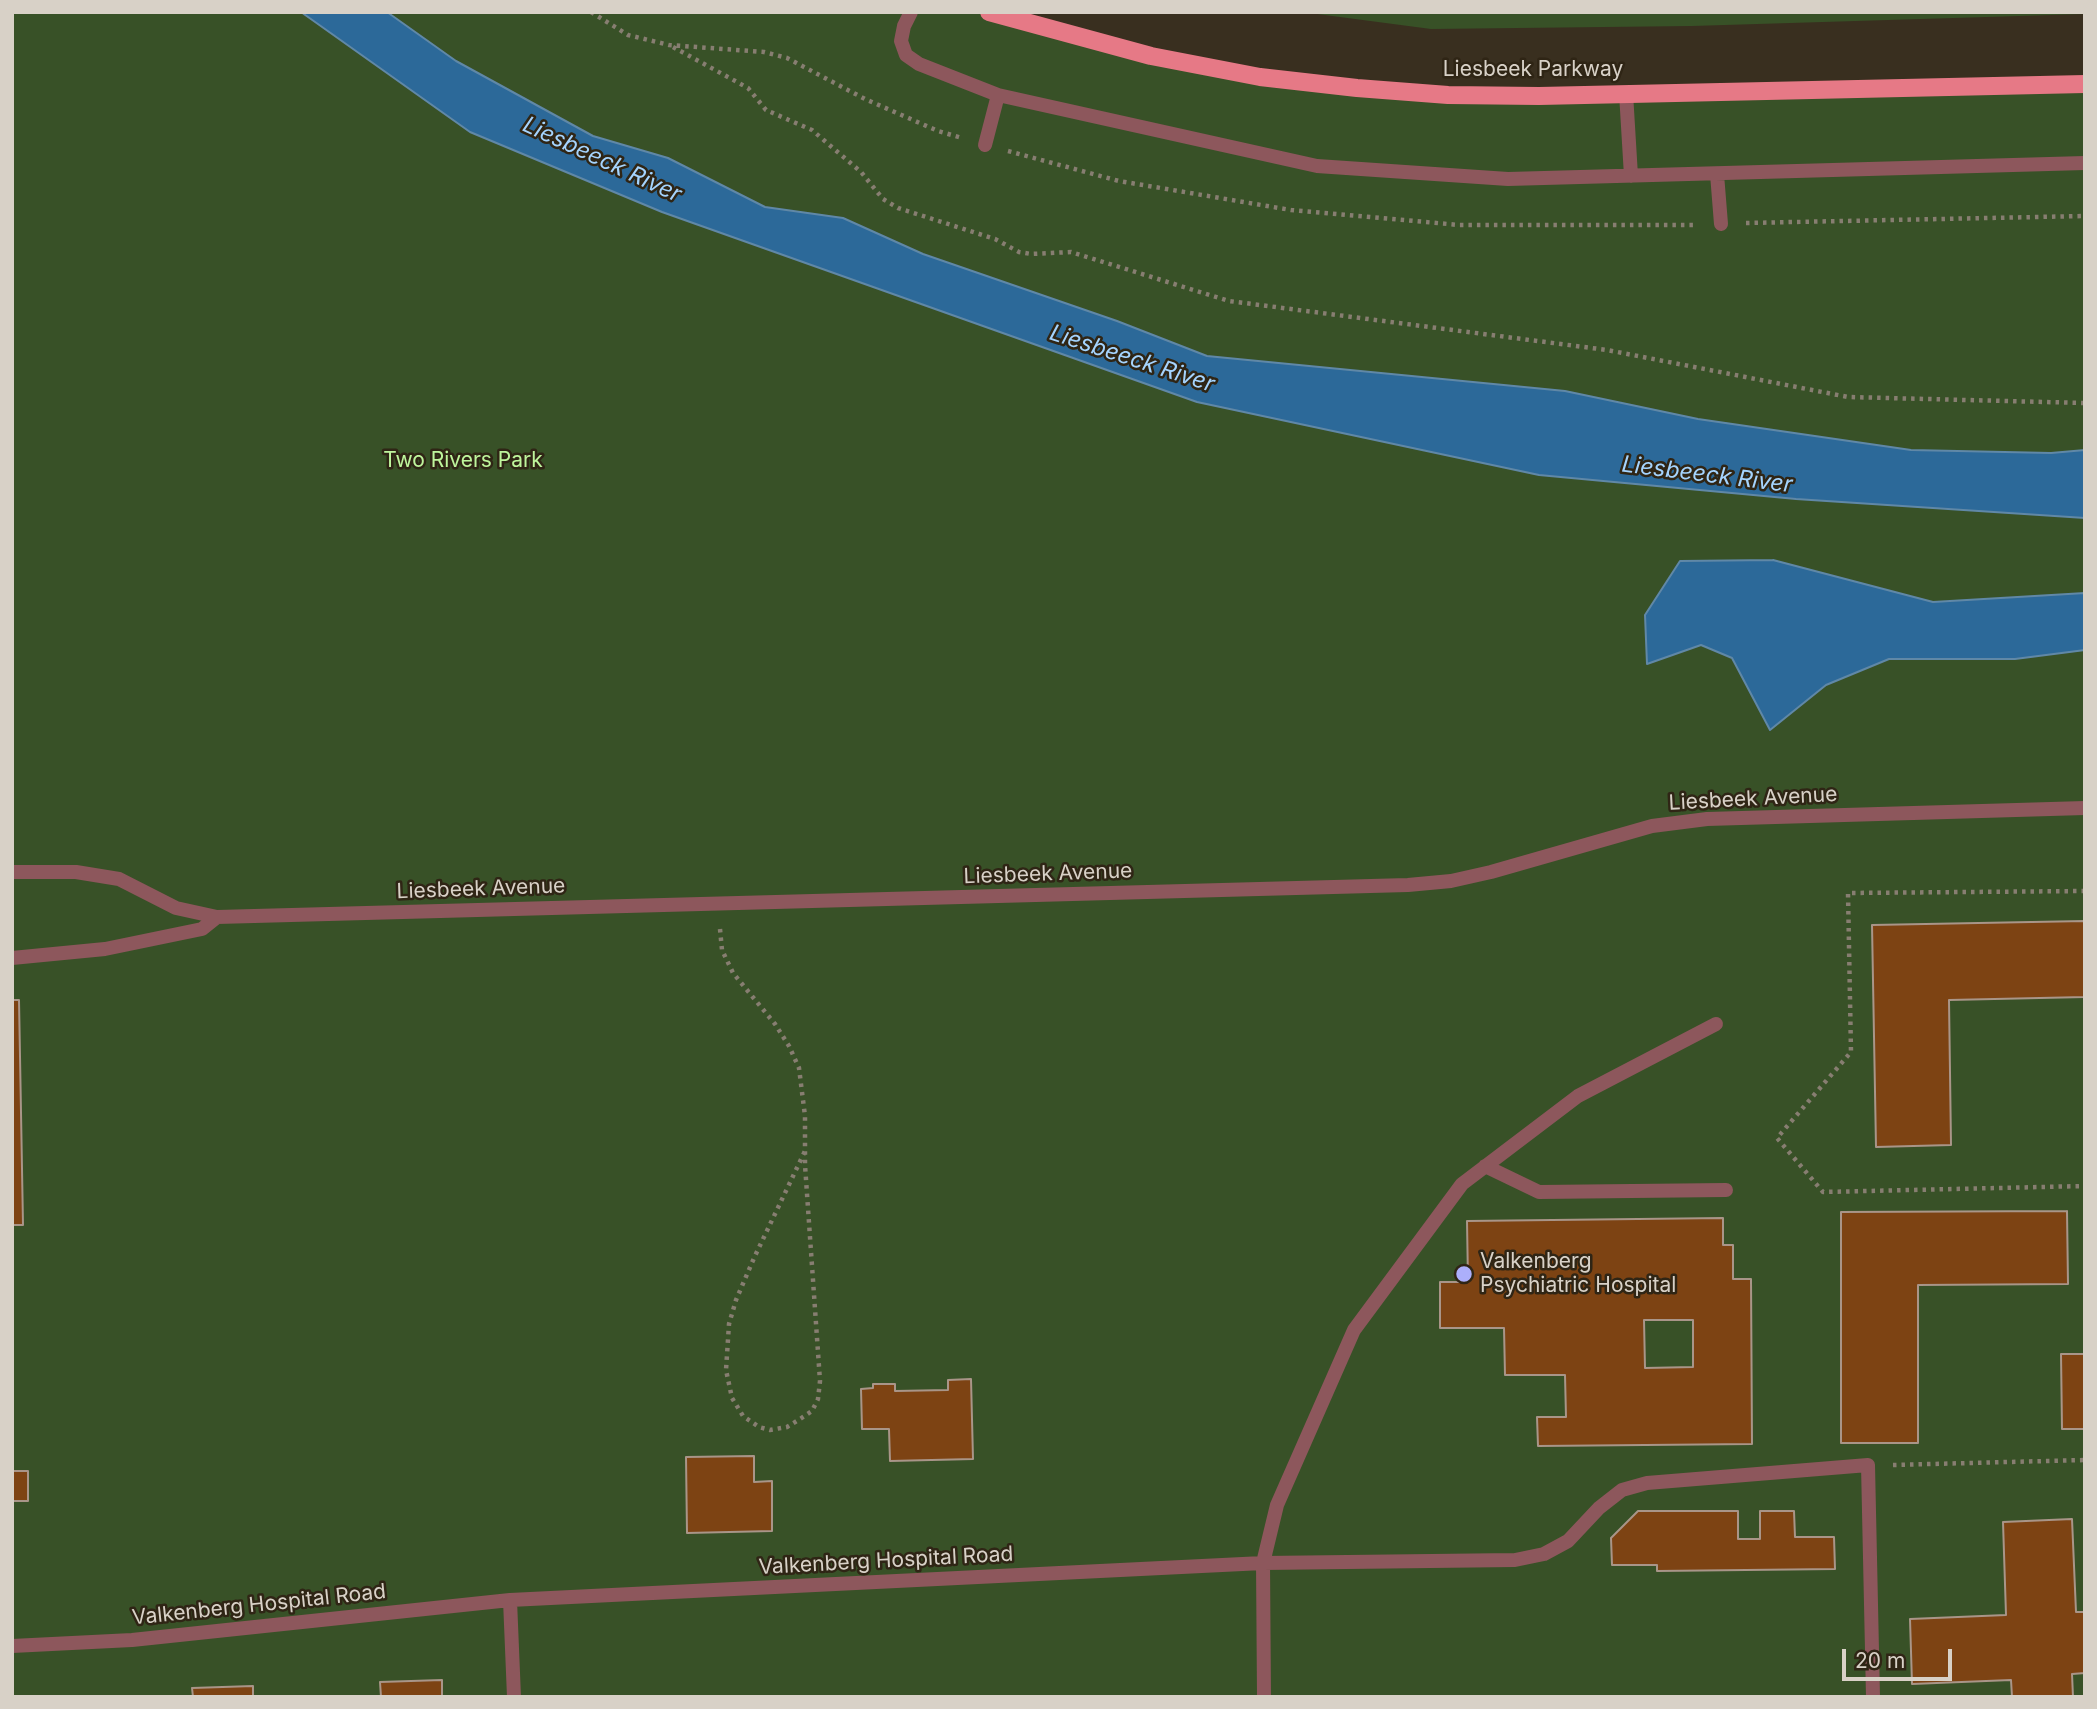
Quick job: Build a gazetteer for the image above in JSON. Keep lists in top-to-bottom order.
{
  "streets": {
    "main road": ["Liesbeek Parkway"],
    "lane": ["Liesbeek Avenue", "Valkenberg Hospital Road"]
  },
  "water": ["Liesbeeck River"],
  "parks": ["Two Rivers Park"],
  "places": ["Valkenberg Psychiatric Hospital"],
  "scale_bar": "20 m"
}
